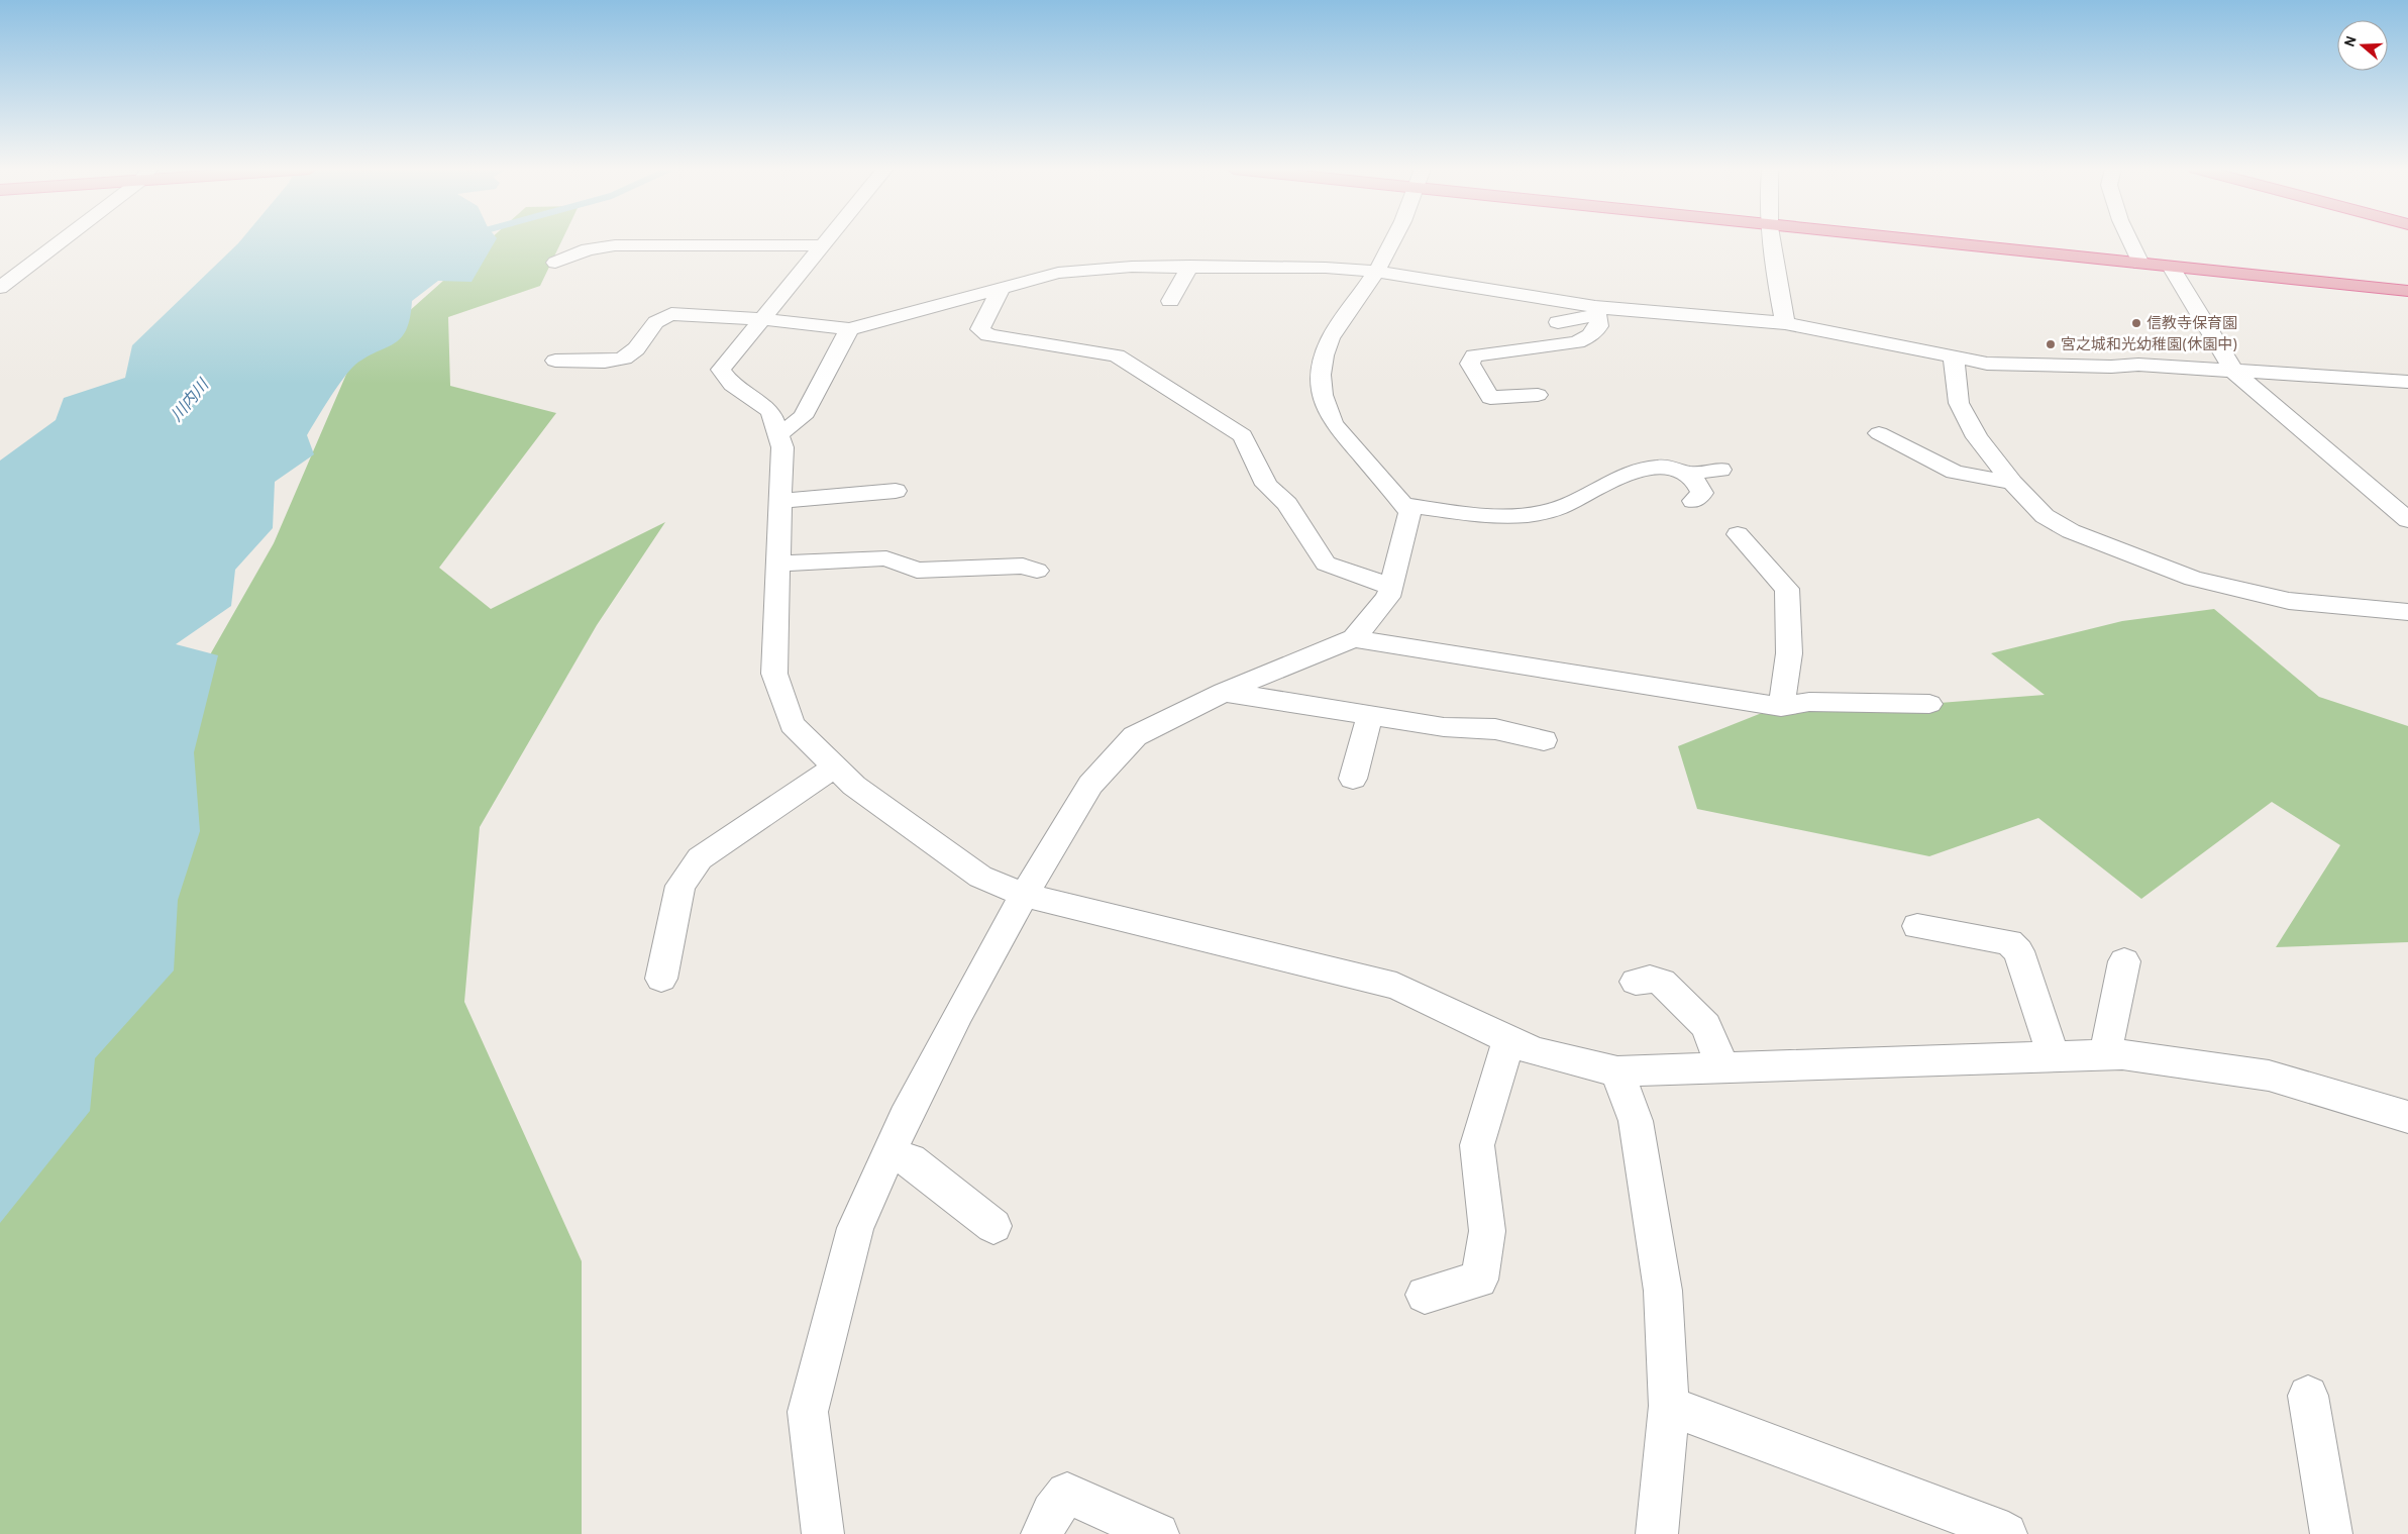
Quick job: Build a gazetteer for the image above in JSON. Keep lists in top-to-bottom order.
{
  "water": ["川内川"],
  "places": ["信教寺保育園", "宮之城和光幼稚園(休園中)"],
  "north": "left"
}
